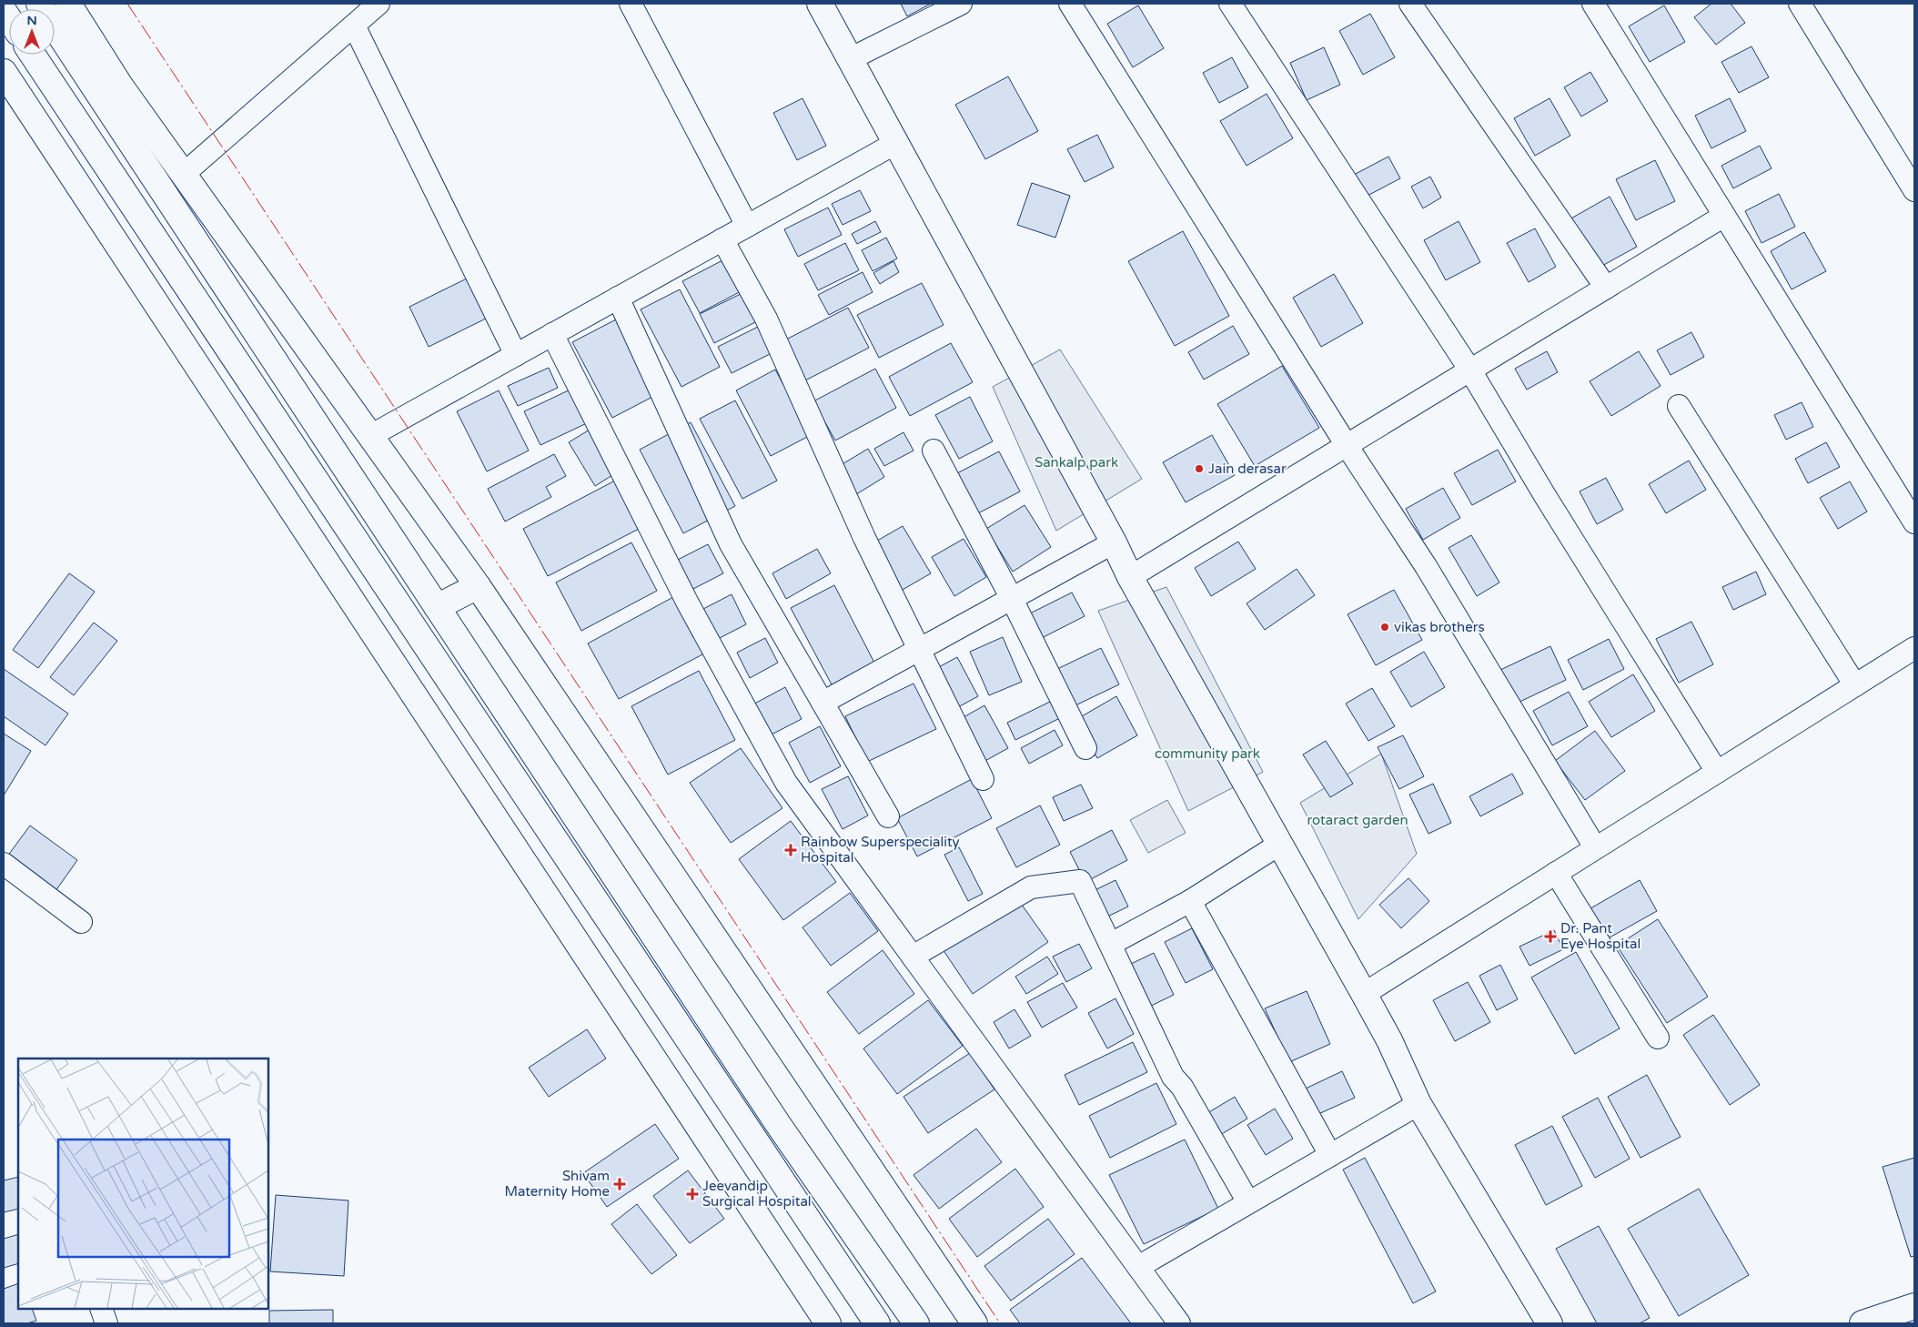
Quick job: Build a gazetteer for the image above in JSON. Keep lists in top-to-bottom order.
{
  "parks": ["Sankalp park", "community park", "rotaract garden"],
  "places": {
    "other": ["Jain derasar", "vikas brothers"],
    "health": [
      "Rainbow Superspeciality Hospital",
      "Dr. Pant Eye Hospital",
      "Shivam Maternity Home",
      "Jeevandip Surgical Hospital"
    ]
  },
  "north": "top"
}
